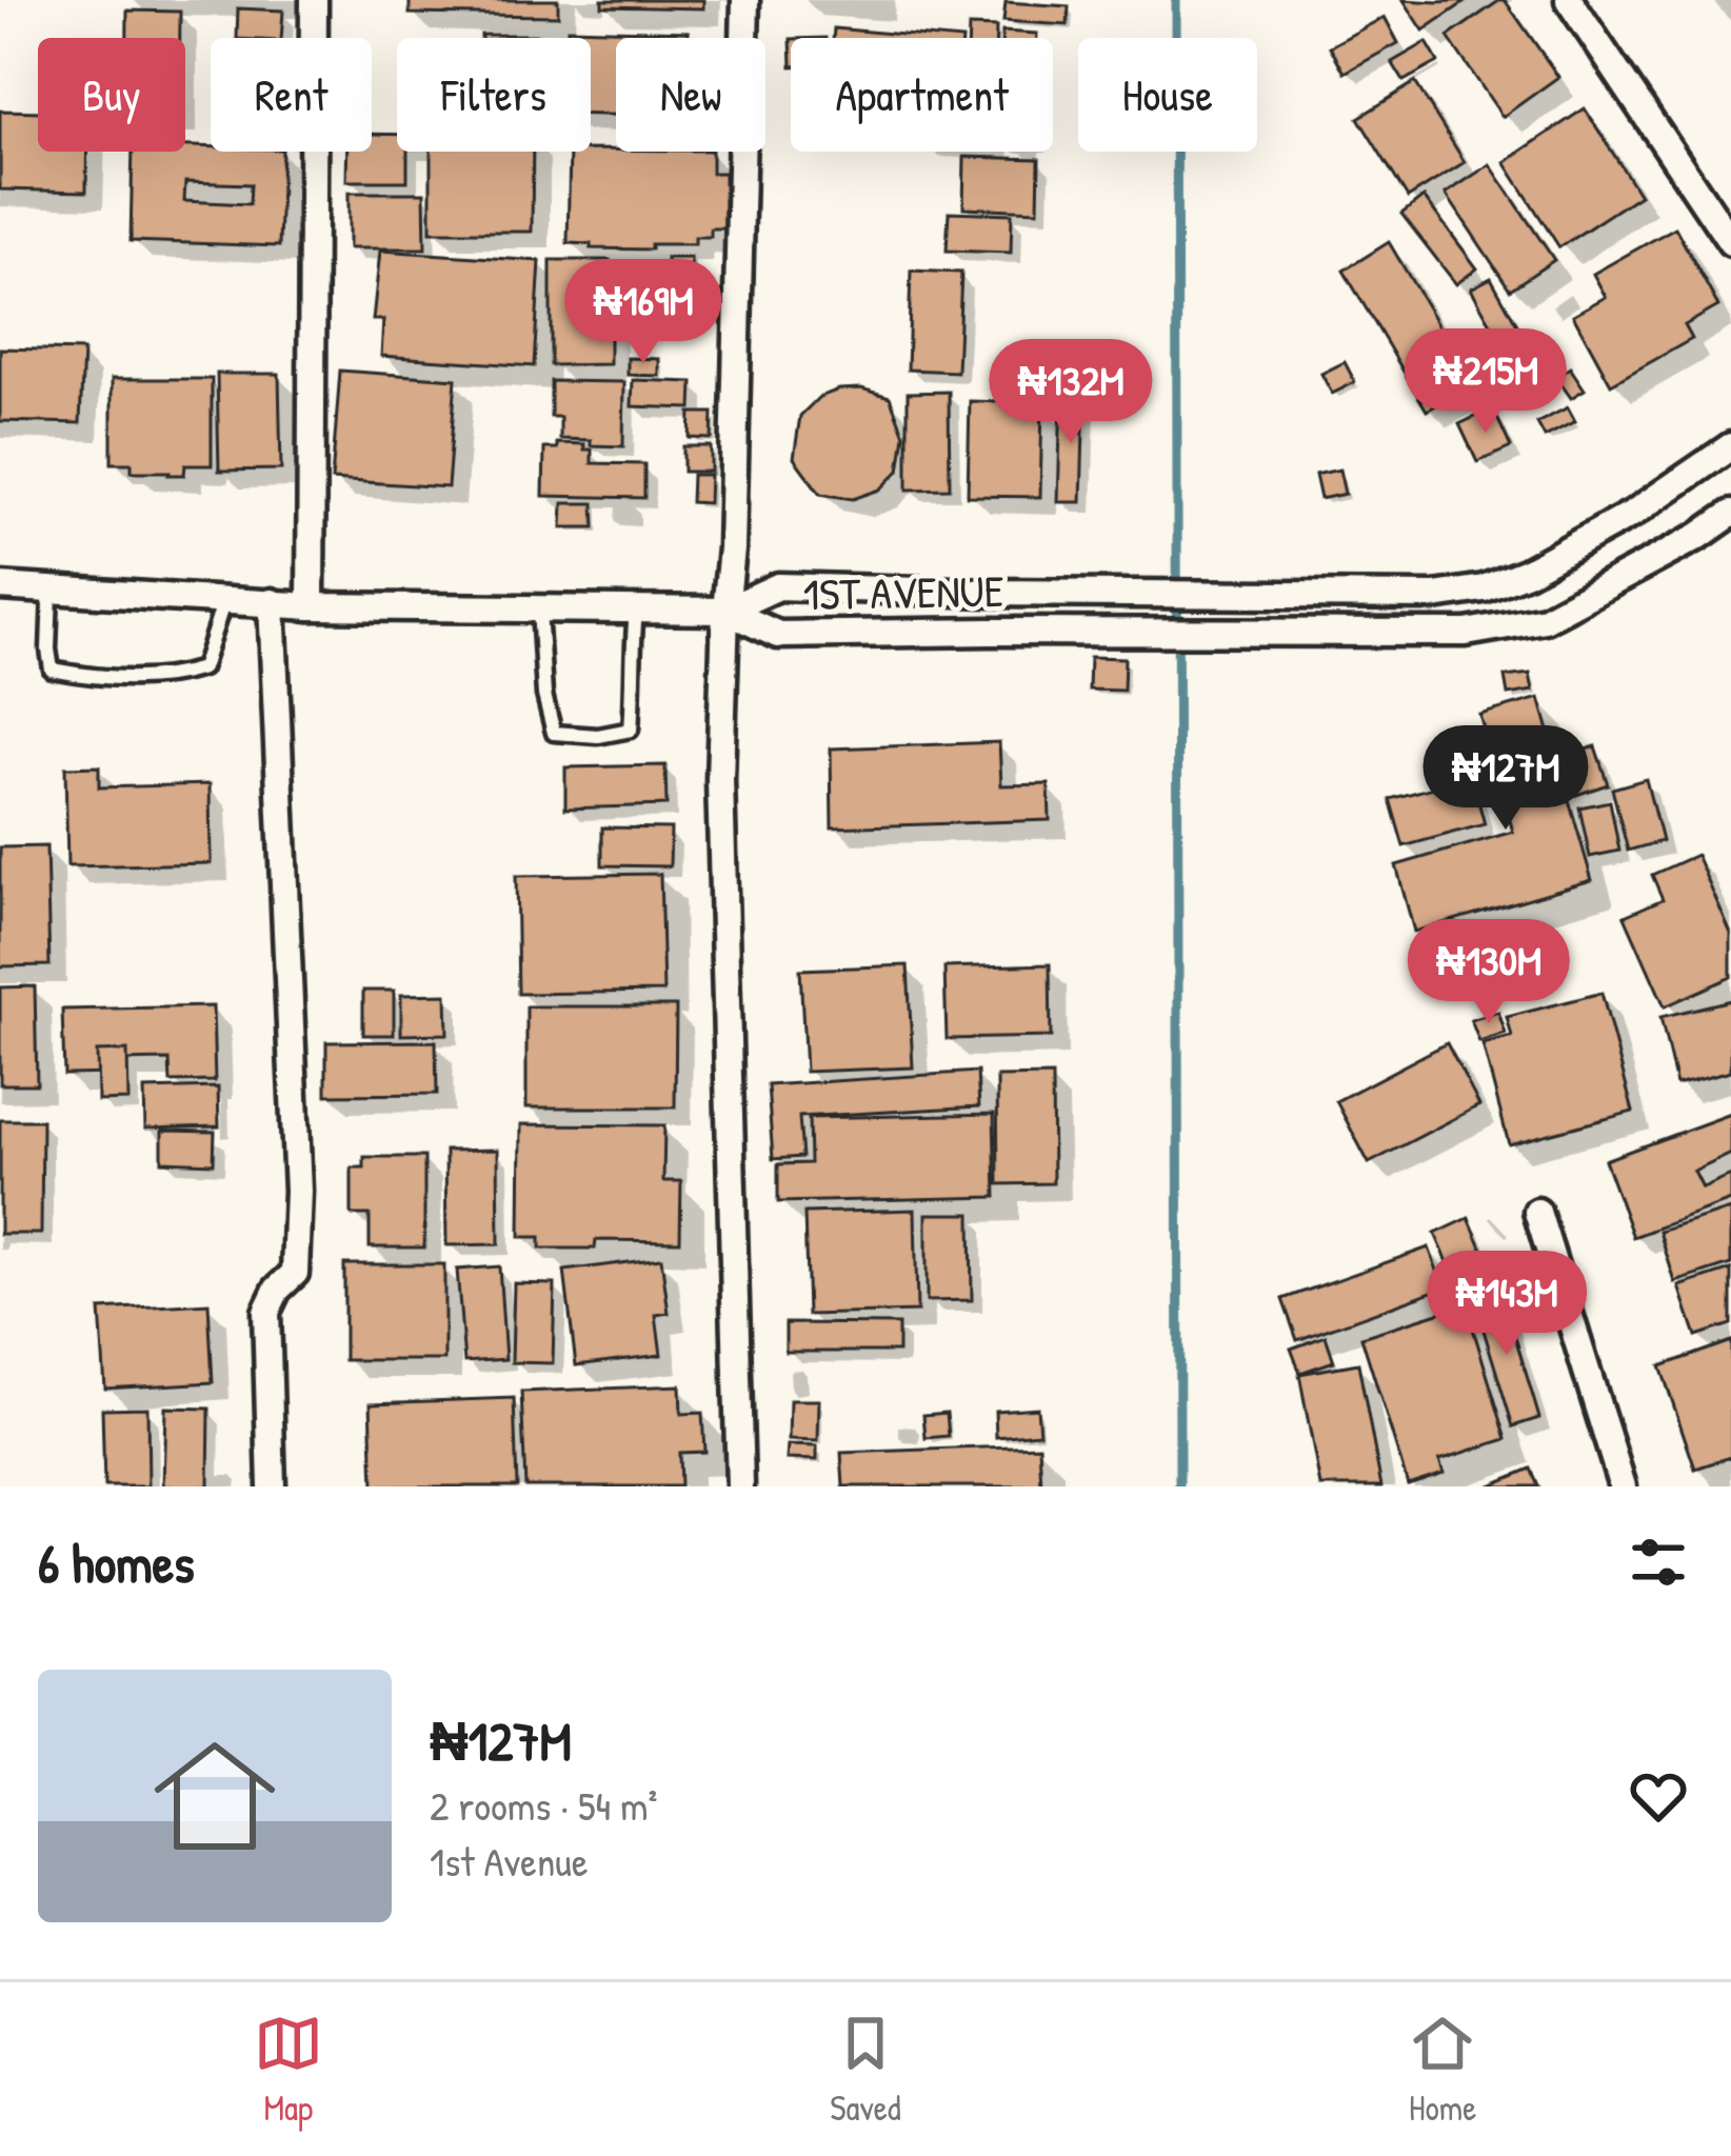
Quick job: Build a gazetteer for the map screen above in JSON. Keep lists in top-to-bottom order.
{
  "streets": {
    "street": ["1ST AVENUE"]
  },
  "page": {
    "chip": [
      "Buy",
      "Rent",
      "Filters",
      "New",
      "Apartment",
      "House"
    ],
    "price": [
      "₦169M",
      "₦215M",
      "₦132M",
      "₦127M",
      "₦130M",
      "₦143M"
    ],
    "heading": "6 homes",
    "list": [
      {
        "name": "₦127M",
        "note": "2 rooms · 54 m² · 1st Avenue"
      }
    ],
    "tabs": ["Map", "Saved", "Home"]
  }
}
